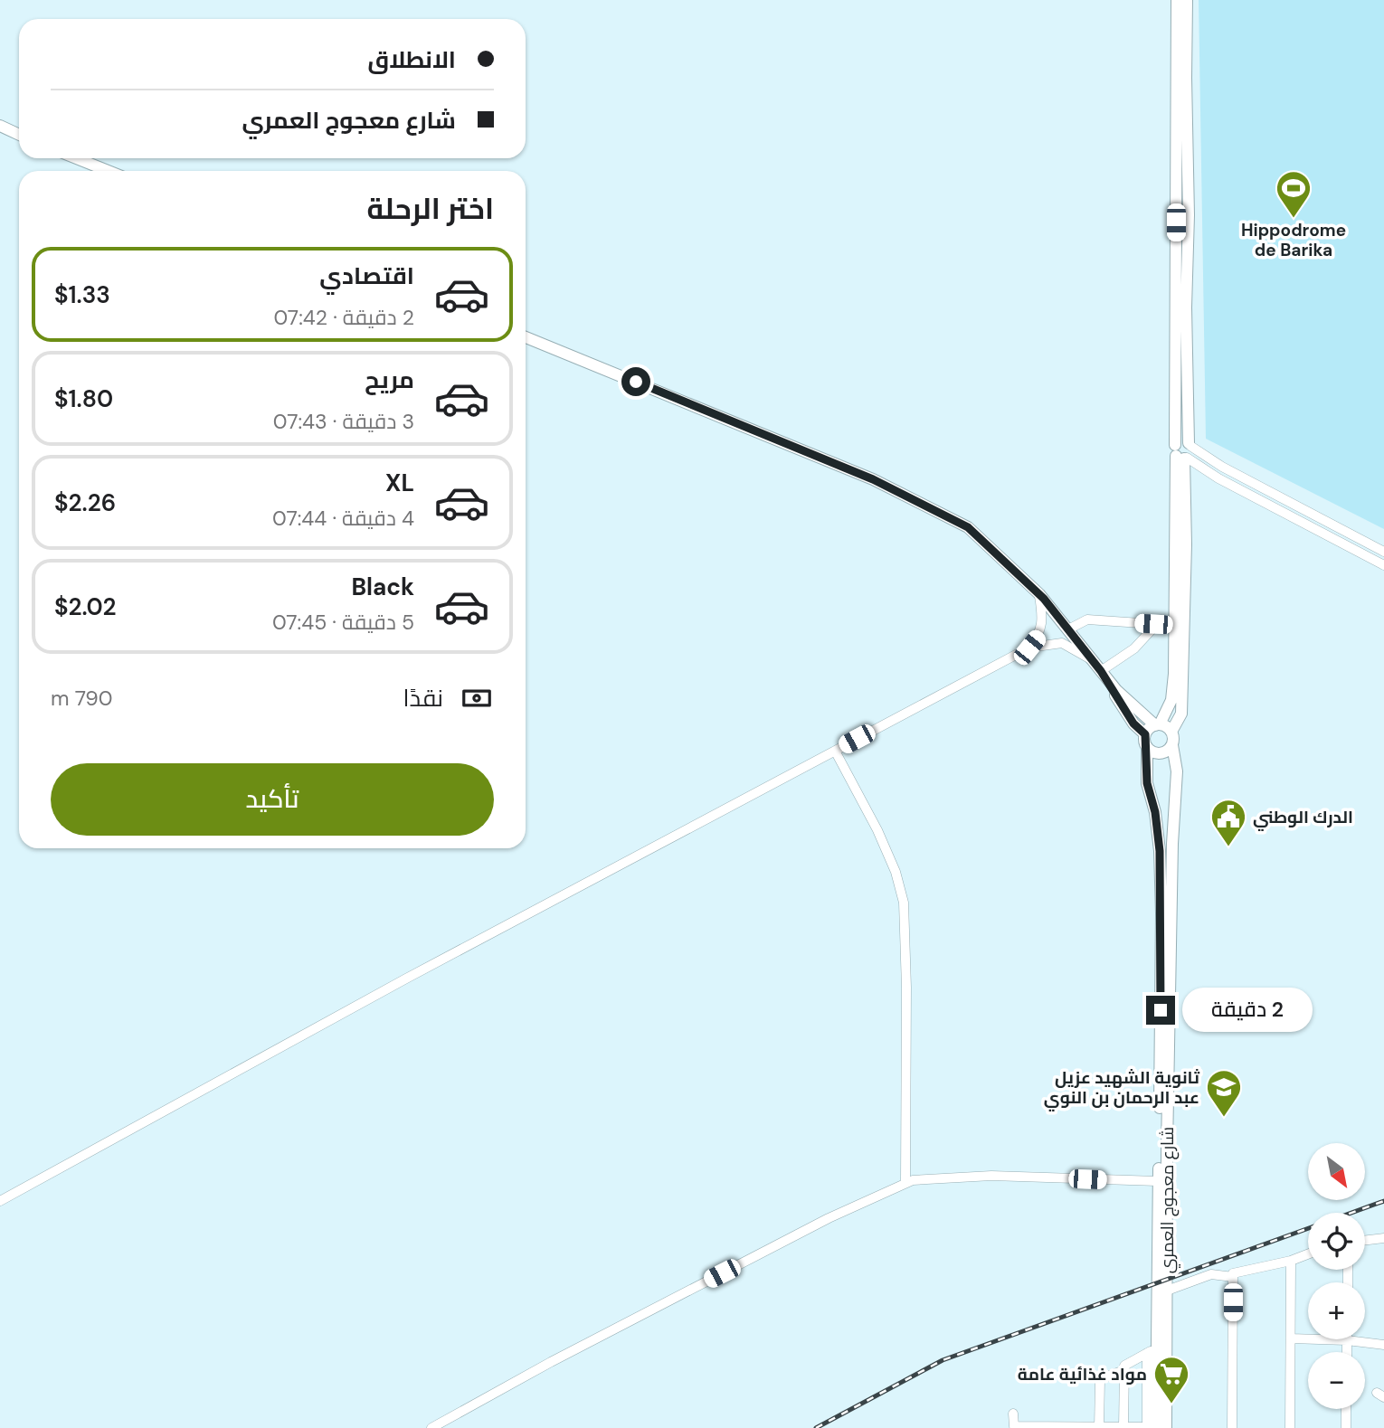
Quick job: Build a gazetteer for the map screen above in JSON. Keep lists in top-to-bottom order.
{
  "streets": {
    "main road": ["شارع معجوج العمري"]
  },
  "places": {
    "sports": ["Hippodrome de Barika"],
    "public building": ["الدرك الوطني"],
    "school or university": ["ثانوية الشهيد عزيل عبد الرحمان بن النوي"],
    "supermarket": ["مواد غذائية عامة"]
  },
  "north": "bottom right",
  "page": {
    "banner": ["الانطلاق", "شارع معجوج العمري"],
    "heading": "اختر الرحلة",
    "list": [
      {
        "name": "اقتصادي",
        "note": "2 دقيقة · 07:42",
        "value": "$1.33"
      },
      {
        "name": "مريح",
        "note": "3 دقيقة · 07:43",
        "value": "$1.80"
      },
      {
        "name": "XL",
        "note": "4 دقيقة · 07:44",
        "value": "$2.26"
      },
      {
        "name": "Black",
        "note": "5 دقيقة · 07:45",
        "value": "$2.02"
      }
    ],
    "pay": ["نقدًا", "790 m"],
    "buttons": "تأكيد",
    "bubble": "2 دقيقة",
    "map_buttons": ["+", "−"]
  }
}
